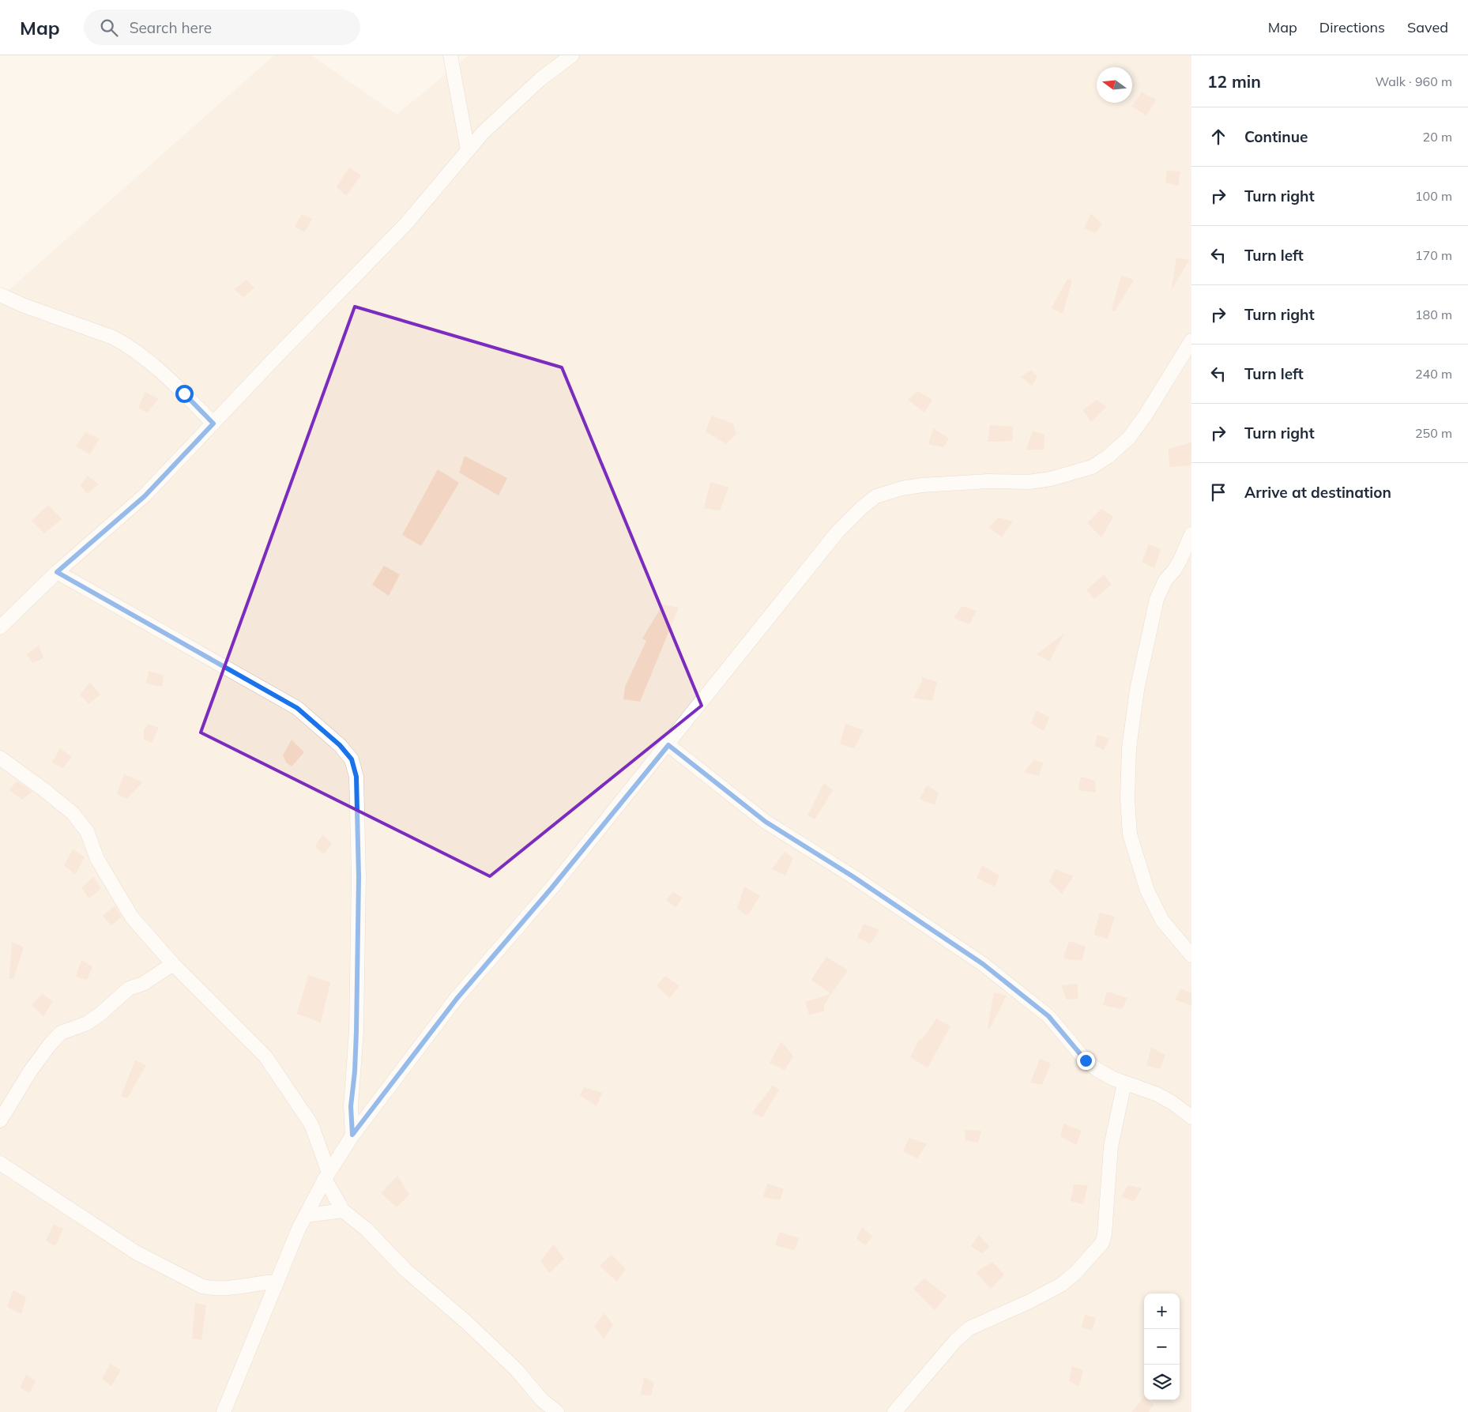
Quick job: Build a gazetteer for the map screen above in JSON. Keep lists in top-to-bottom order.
{
  "north": "left",
  "page": {
    "header": "Map",
    "search": "Search here",
    "nav": ["Map", "Directions", "Saved"],
    "heading": ["12 min", "Walk · 960 m"],
    "list": [
      ["Continue", "20 m"],
      ["Turn right", "100 m"],
      ["Turn left", "170 m"],
      ["Turn right", "180 m"],
      ["Turn left", "240 m"],
      ["Turn right", "250 m"],
      "Arrive at destination"
    ],
    "map_buttons": ["+", "−"]
  }
}
